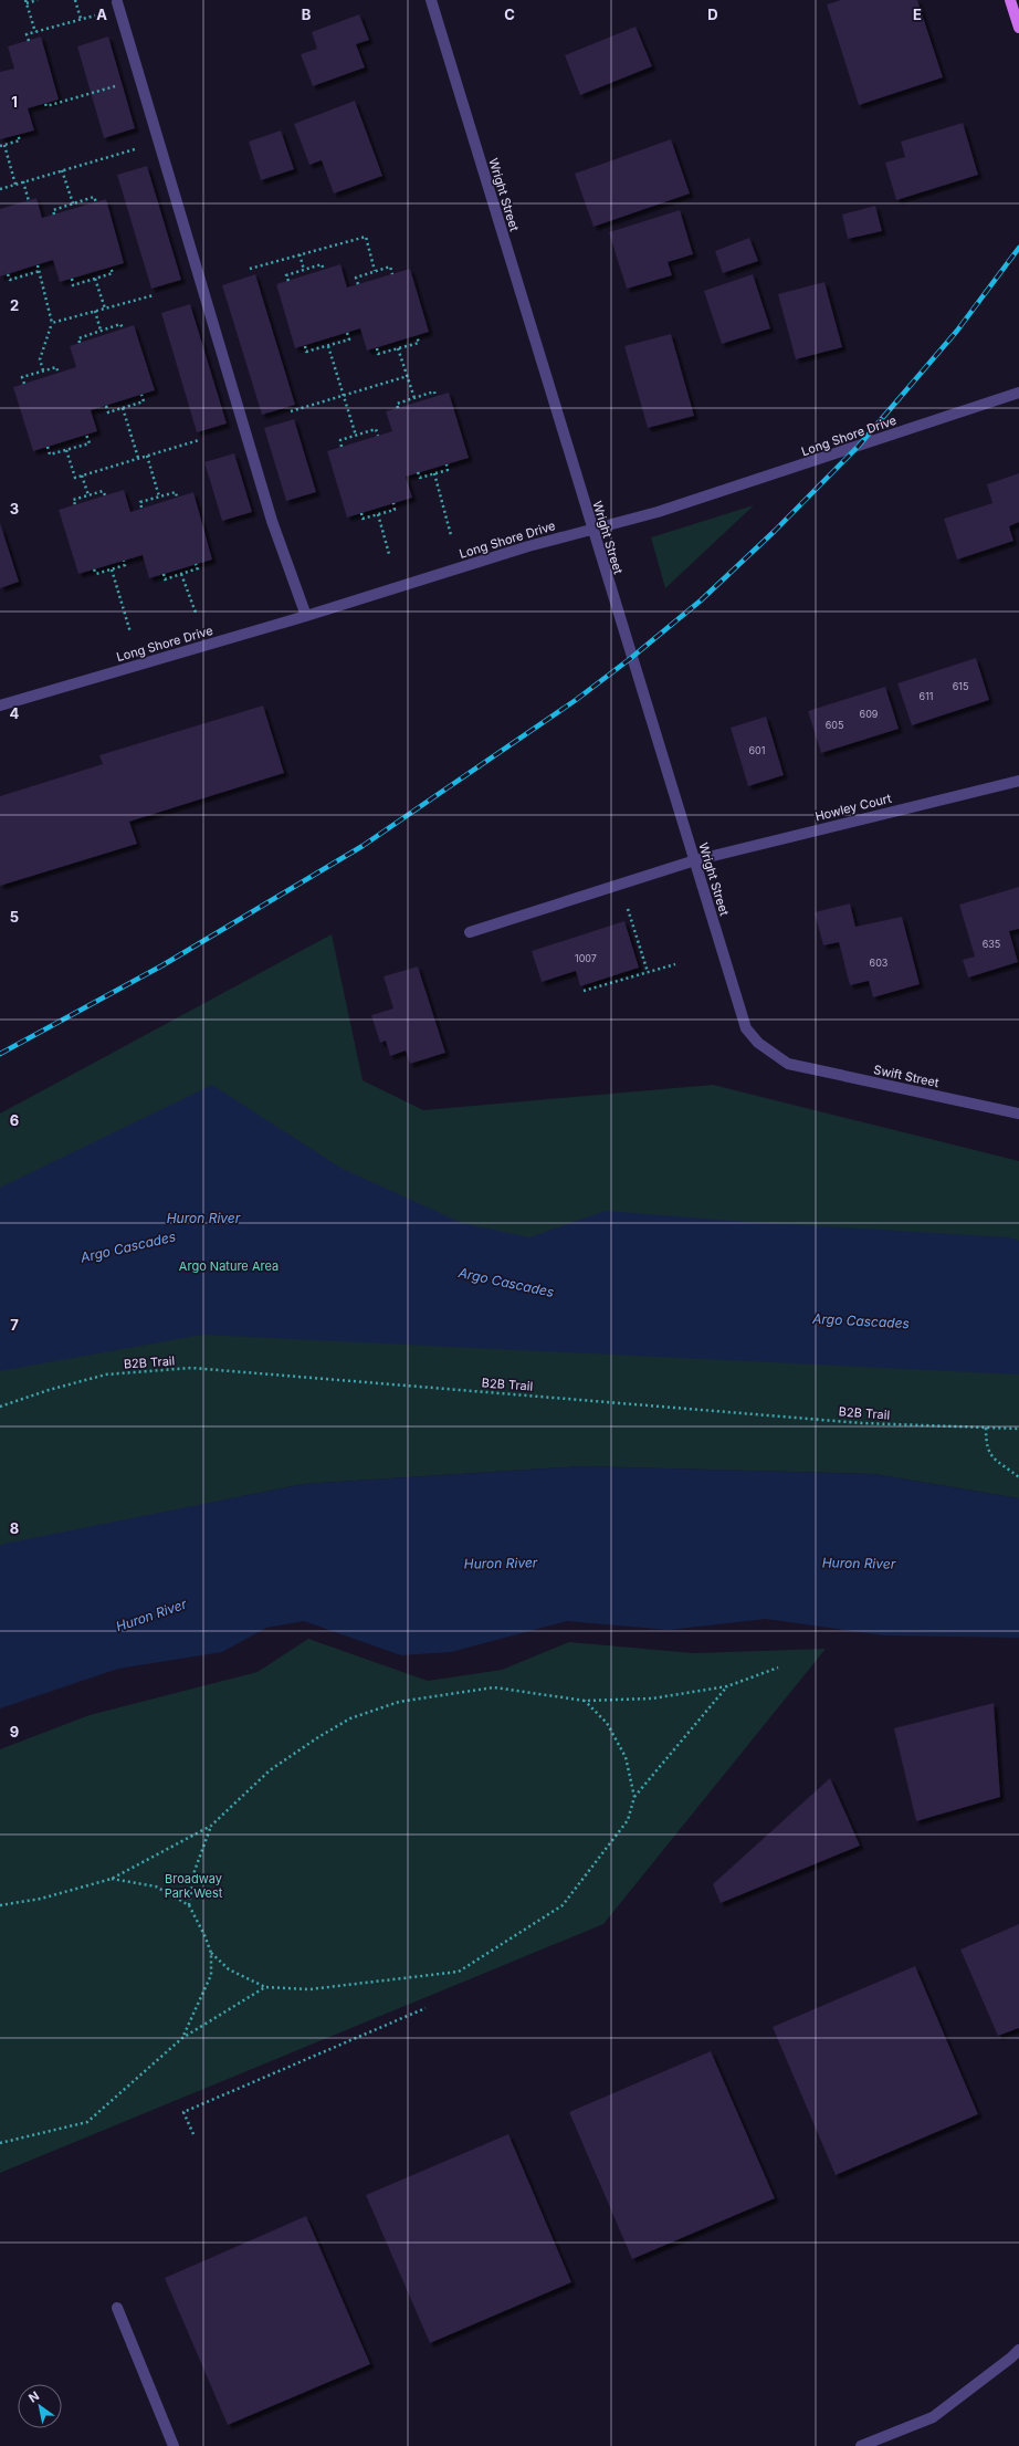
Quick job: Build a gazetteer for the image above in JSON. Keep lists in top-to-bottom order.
{
  "streets": {
    "street": [
      "Wright Street",
      "Long Shore Drive",
      "Howley Court",
      "Swift Street"
    ],
    "path": ["B2B Trail"]
  },
  "crossings": [
    ["Wright Street", "Long Shore Drive"],
    ["Wright Street", "Howley Court"],
    ["Wright Street", "Swift Street"]
  ],
  "water": ["Huron River", "Argo Cascades"],
  "parks": ["Argo Nature Area", "Broadway Park West"],
  "house_numbers": [
    "615",
    "611",
    "609",
    "605",
    "601",
    "635",
    "1007",
    "603"
  ],
  "north": "top left",
  "grid": {
    "columns": [
      "A",
      "B",
      "C",
      "D",
      "E"
    ],
    "rows": [
      "1",
      "2",
      "3",
      "4",
      "5",
      "6",
      "7",
      "8",
      "9"
    ]
  }
}
